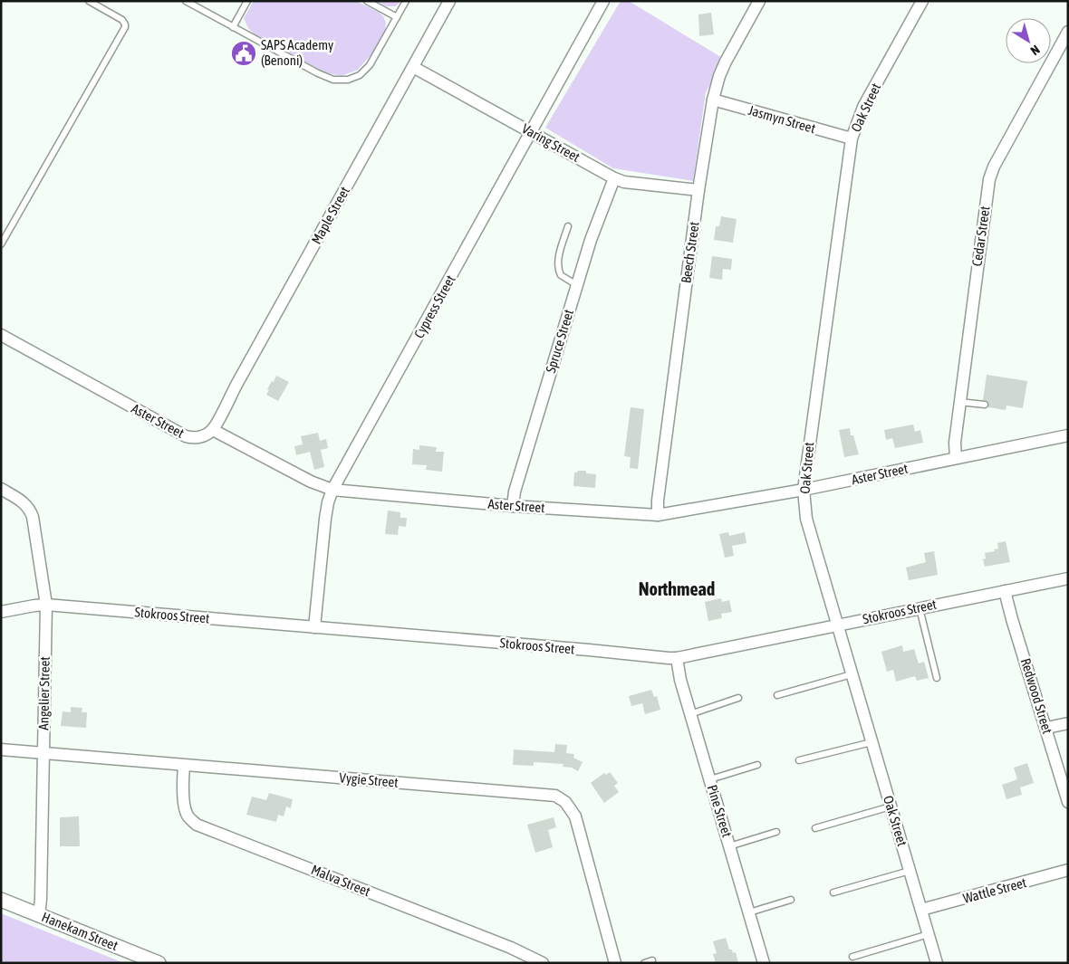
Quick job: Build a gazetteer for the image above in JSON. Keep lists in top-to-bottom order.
{
  "streets": {
    "street": [
      "Oak Street",
      "Jasmyn Street",
      "Varing Street",
      "Maple Street",
      "Cedar Street",
      "Beech Street",
      "Cypress Street",
      "Spruce Street",
      "Aster Street",
      "Stokroos Street",
      "Angelier Street",
      "Redwood Street",
      "Vygie Street",
      "Pine Street",
      "Malva Street",
      "Wattle Street",
      "Hanekam Street"
    ]
  },
  "crossings": [
    ["Oak Street", "Jasmyn Street"],
    ["Oak Street", "Aster Street"],
    ["Oak Street", "Stokroos Street"],
    ["Oak Street", "Wattle Street"],
    ["Jasmyn Street", "Beech Street"],
    ["Varing Street", "Maple Street"],
    ["Varing Street", "Beech Street"],
    ["Varing Street", "Cypress Street"],
    ["Varing Street", "Spruce Street"],
    ["Maple Street", "Aster Street"],
    ["Cedar Street", "Aster Street"],
    ["Beech Street", "Aster Street"],
    ["Cypress Street", "Aster Street"],
    ["Cypress Street", "Stokroos Street"],
    ["Spruce Street", "Aster Street"],
    ["Stokroos Street", "Angelier Street"],
    ["Stokroos Street", "Redwood Street"],
    ["Stokroos Street", "Pine Street"],
    ["Angelier Street", "Vygie Street"],
    ["Angelier Street", "Hanekam Street"],
    ["Vygie Street", "Malva Street"]
  ],
  "districts": ["Northmead"],
  "places": {
    "public building": ["SAPS Academy (Benoni)"]
  },
  "north": "bottom right"
}
